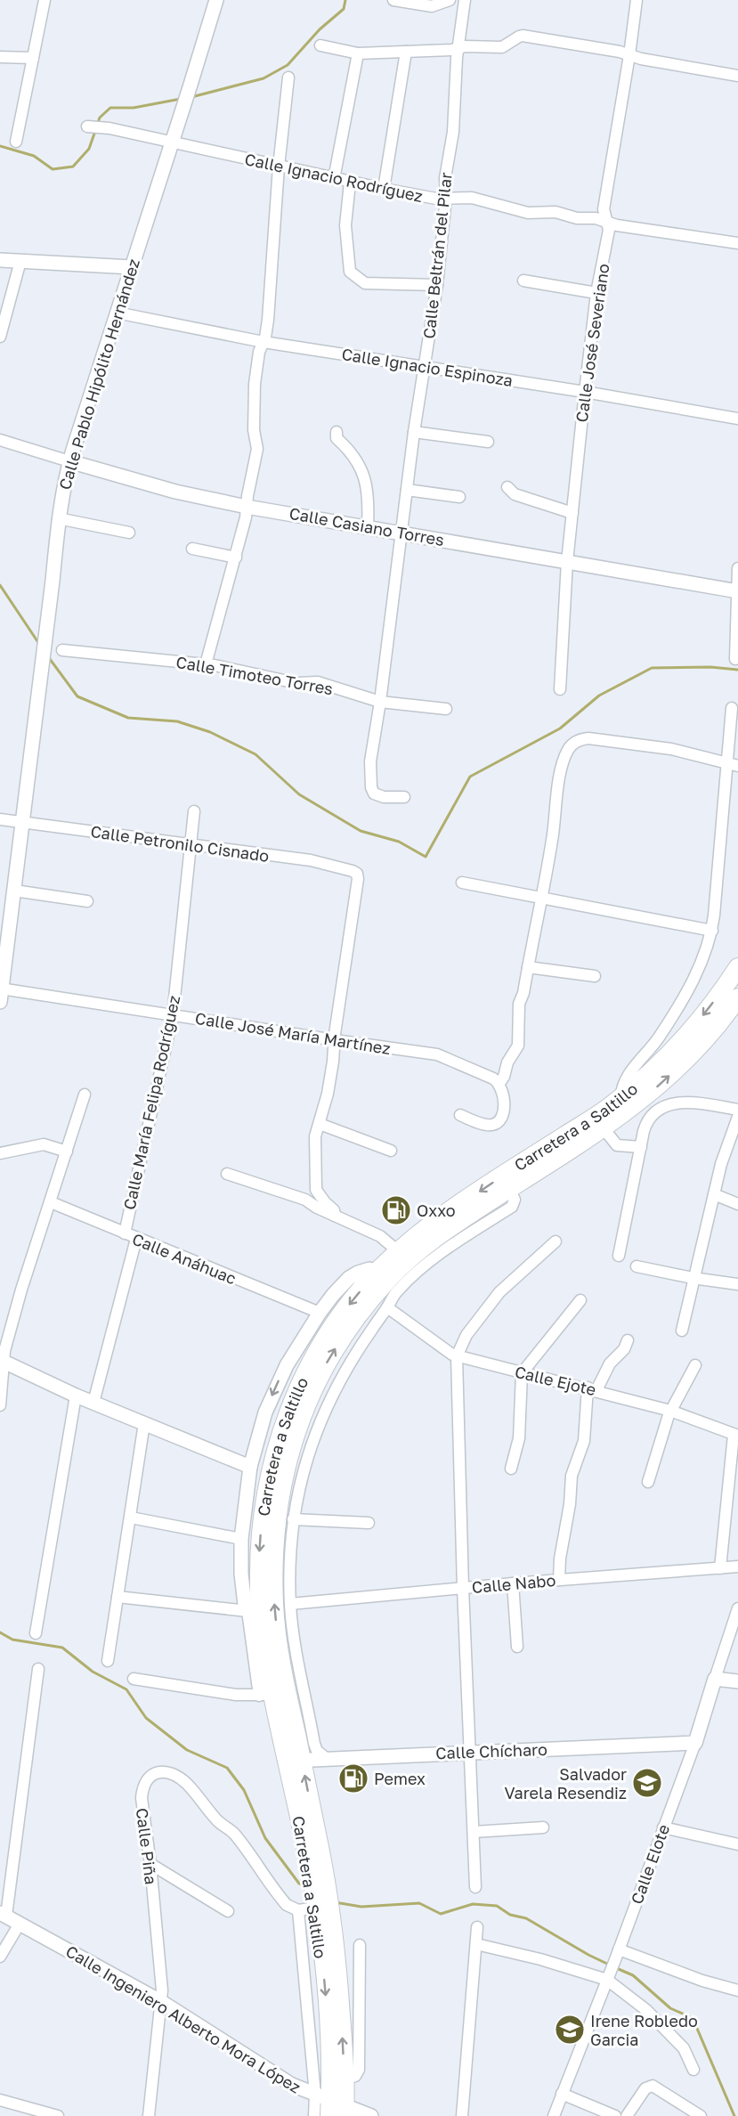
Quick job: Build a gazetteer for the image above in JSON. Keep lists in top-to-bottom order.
{
  "streets": {
    "main road": ["Carretera a Saltillo"],
    "street": [
      "Calle Ignacio Rodríguez",
      "Calle Beltrán del Pilar",
      "Calle José Severiano",
      "Calle Ignacio Espinoza",
      "Calle Pablo Hipólito Hernández",
      "Calle Casiano Torres",
      "Calle Timoteo Torres",
      "Calle Petronilo Cisnado",
      "Calle José María Martínez",
      "Calle María Felipa Rodríguez",
      "Calle Anáhuac",
      "Calle Ejote",
      "Calle Nabo",
      "Calle Chícharo",
      "Calle Piña",
      "Calle Elote",
      "Calle Ingeniero Alberto Mora López"
    ]
  },
  "crossings": [
    ["Calle Ignacio Rodríguez", "Calle Beltrán del Pilar"],
    ["Calle Ignacio Rodríguez", "Calle José Severiano"],
    ["Calle Ignacio Rodríguez", "Calle Pablo Hipólito Hernández"],
    ["Calle Beltrán del Pilar", "Calle Ignacio Espinoza"],
    ["Calle Beltrán del Pilar", "Calle Casiano Torres"],
    ["Calle Beltrán del Pilar", "Calle Timoteo Torres"],
    ["Calle José Severiano", "Calle Ignacio Espinoza"],
    ["Calle José Severiano", "Calle Casiano Torres"],
    ["Calle Ignacio Espinoza", "Calle Pablo Hipólito Hernández"],
    ["Calle Pablo Hipólito Hernández", "Calle Casiano Torres"],
    ["Calle Pablo Hipólito Hernández", "Calle Petronilo Cisnado"],
    ["Calle Pablo Hipólito Hernández", "Calle José María Martínez"],
    ["Calle Petronilo Cisnado", "Calle José María Martínez"],
    ["Calle Petronilo Cisnado", "Calle María Felipa Rodríguez"],
    ["Calle José María Martínez", "Calle María Felipa Rodríguez"],
    ["Calle María Felipa Rodríguez", "Calle Anáhuac"],
    ["Carretera a Saltillo", "Calle Chícharo"],
    ["Carretera a Saltillo", "Calle Ingeniero Alberto Mora López"],
    ["Calle Chícharo", "Calle Elote"],
    ["Calle Piña", "Calle Ingeniero Alberto Mora López"]
  ],
  "places": {
    "fuel station": ["Oxxo", "Pemex"],
    "school or university": ["Salvador Varela Resendiz", "Irene Robledo Garcia"]
  }
}
